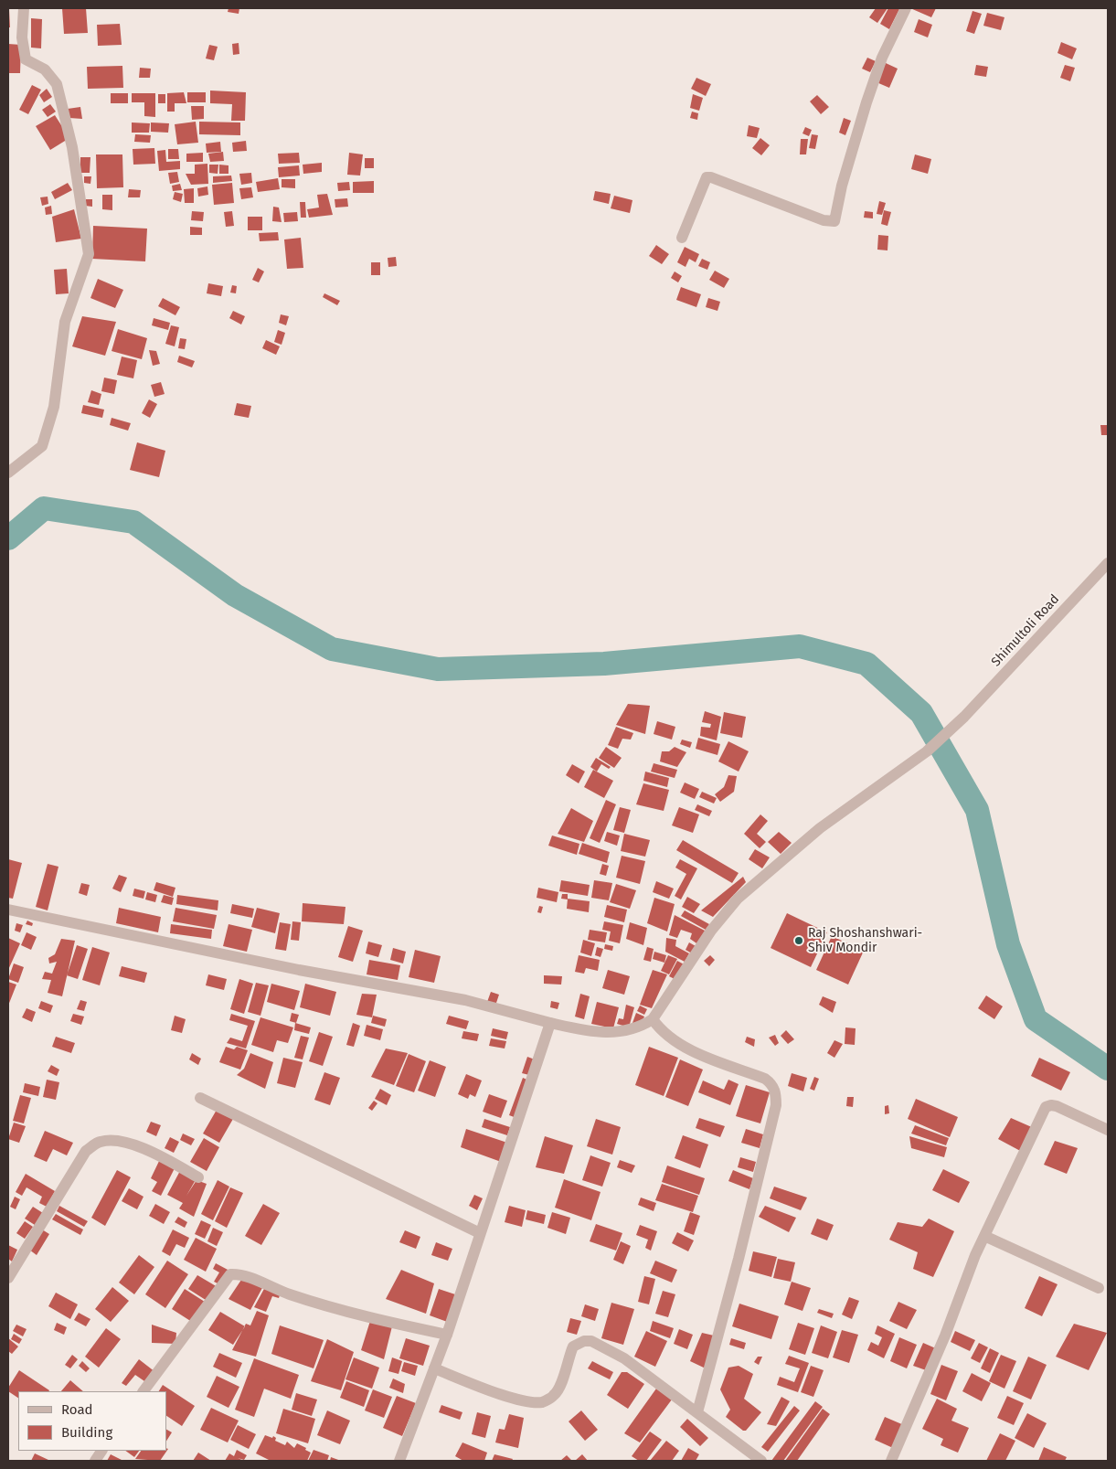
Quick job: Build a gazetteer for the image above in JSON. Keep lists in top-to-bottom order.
{
  "streets": {
    "street": ["Shimultoli Road"]
  },
  "places": ["Raj Shoshanshwari- Shiv Mondir"],
  "legend": ["Road", "Building"]
}
